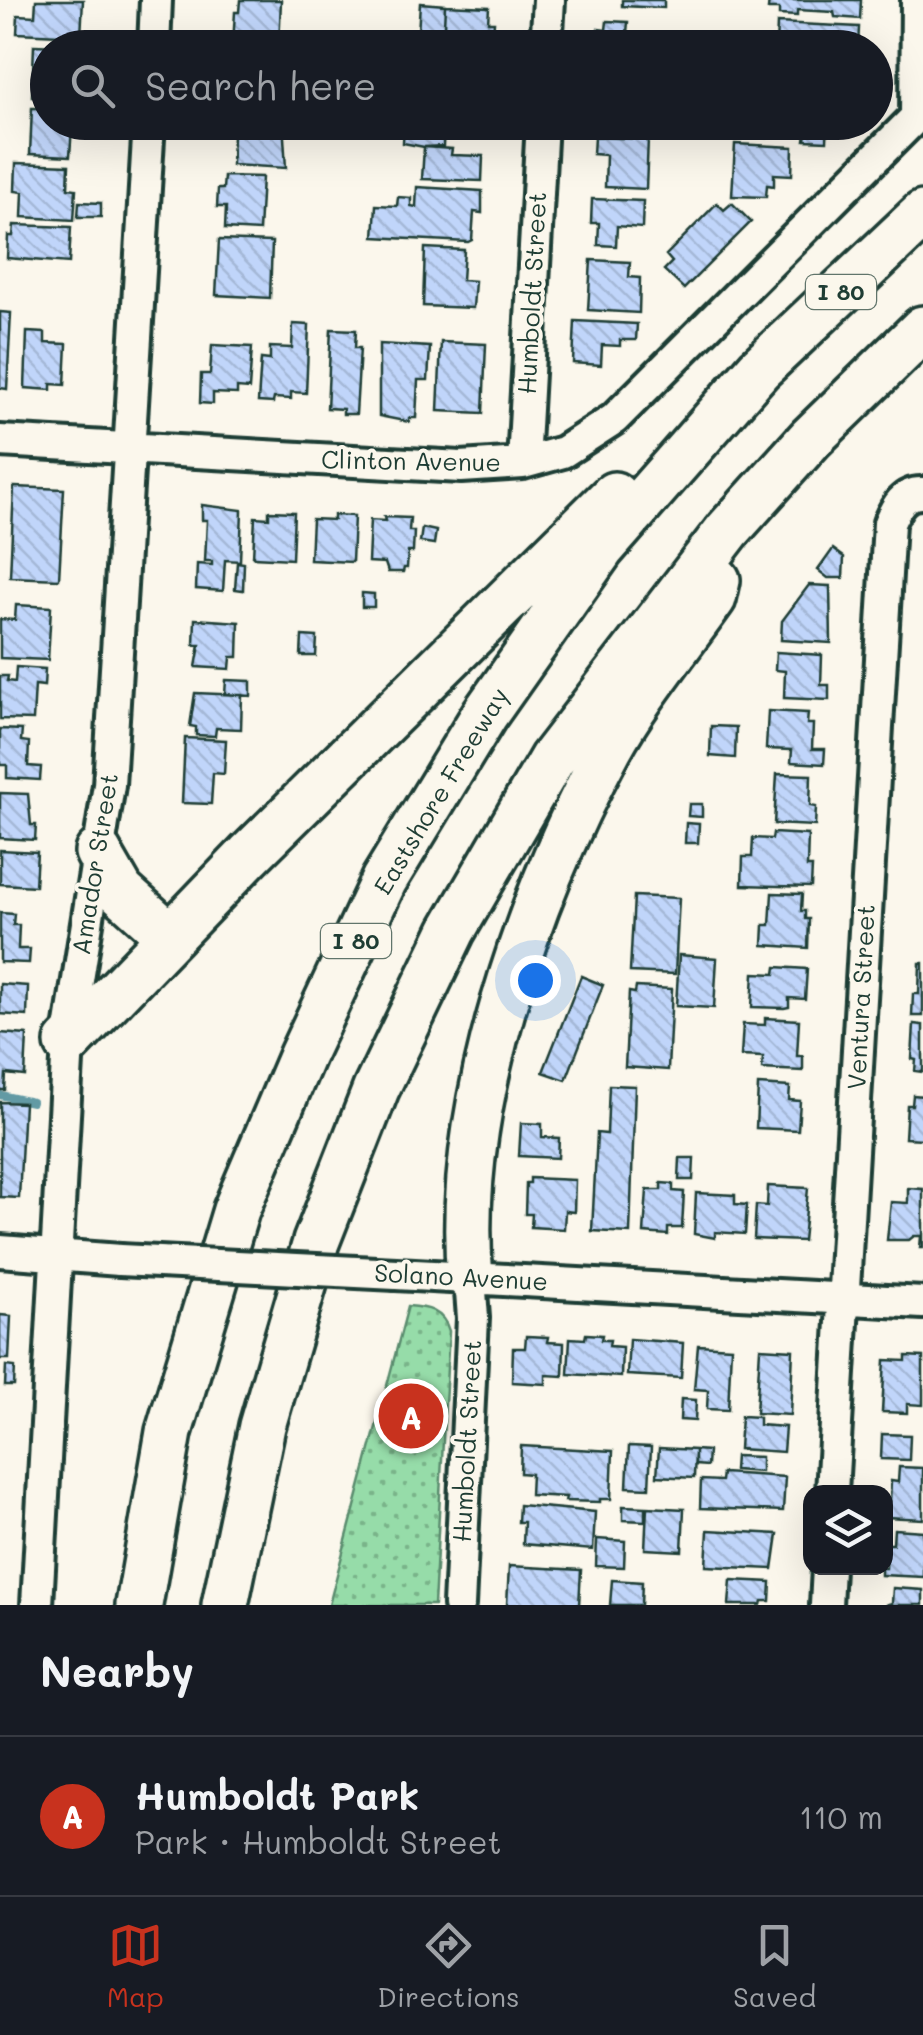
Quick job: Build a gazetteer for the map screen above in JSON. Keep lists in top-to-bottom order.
{
  "streets": {
    "highway": ["I 80", "Eastshore Freeway"],
    "street": [
      "Humboldt Street",
      "Clinton Avenue",
      "Amador Street",
      "Ventura Street",
      "Solano Avenue"
    ]
  },
  "crossings": [
    ["Humboldt Street", "Clinton Avenue"],
    ["Humboldt Street", "Solano Avenue"],
    ["Clinton Avenue", "Amador Street"],
    ["Amador Street", "Solano Avenue"],
    ["Ventura Street", "Solano Avenue"]
  ],
  "page": {
    "search": "Search here",
    "pins": "A",
    "heading": "Nearby",
    "list": [
      {
        "mark": "A",
        "name": "Humboldt Park",
        "note": "Park · Humboldt Street",
        "value": "110 m"
      }
    ],
    "nav": ["Map", "Directions", "Saved"]
  }
}
